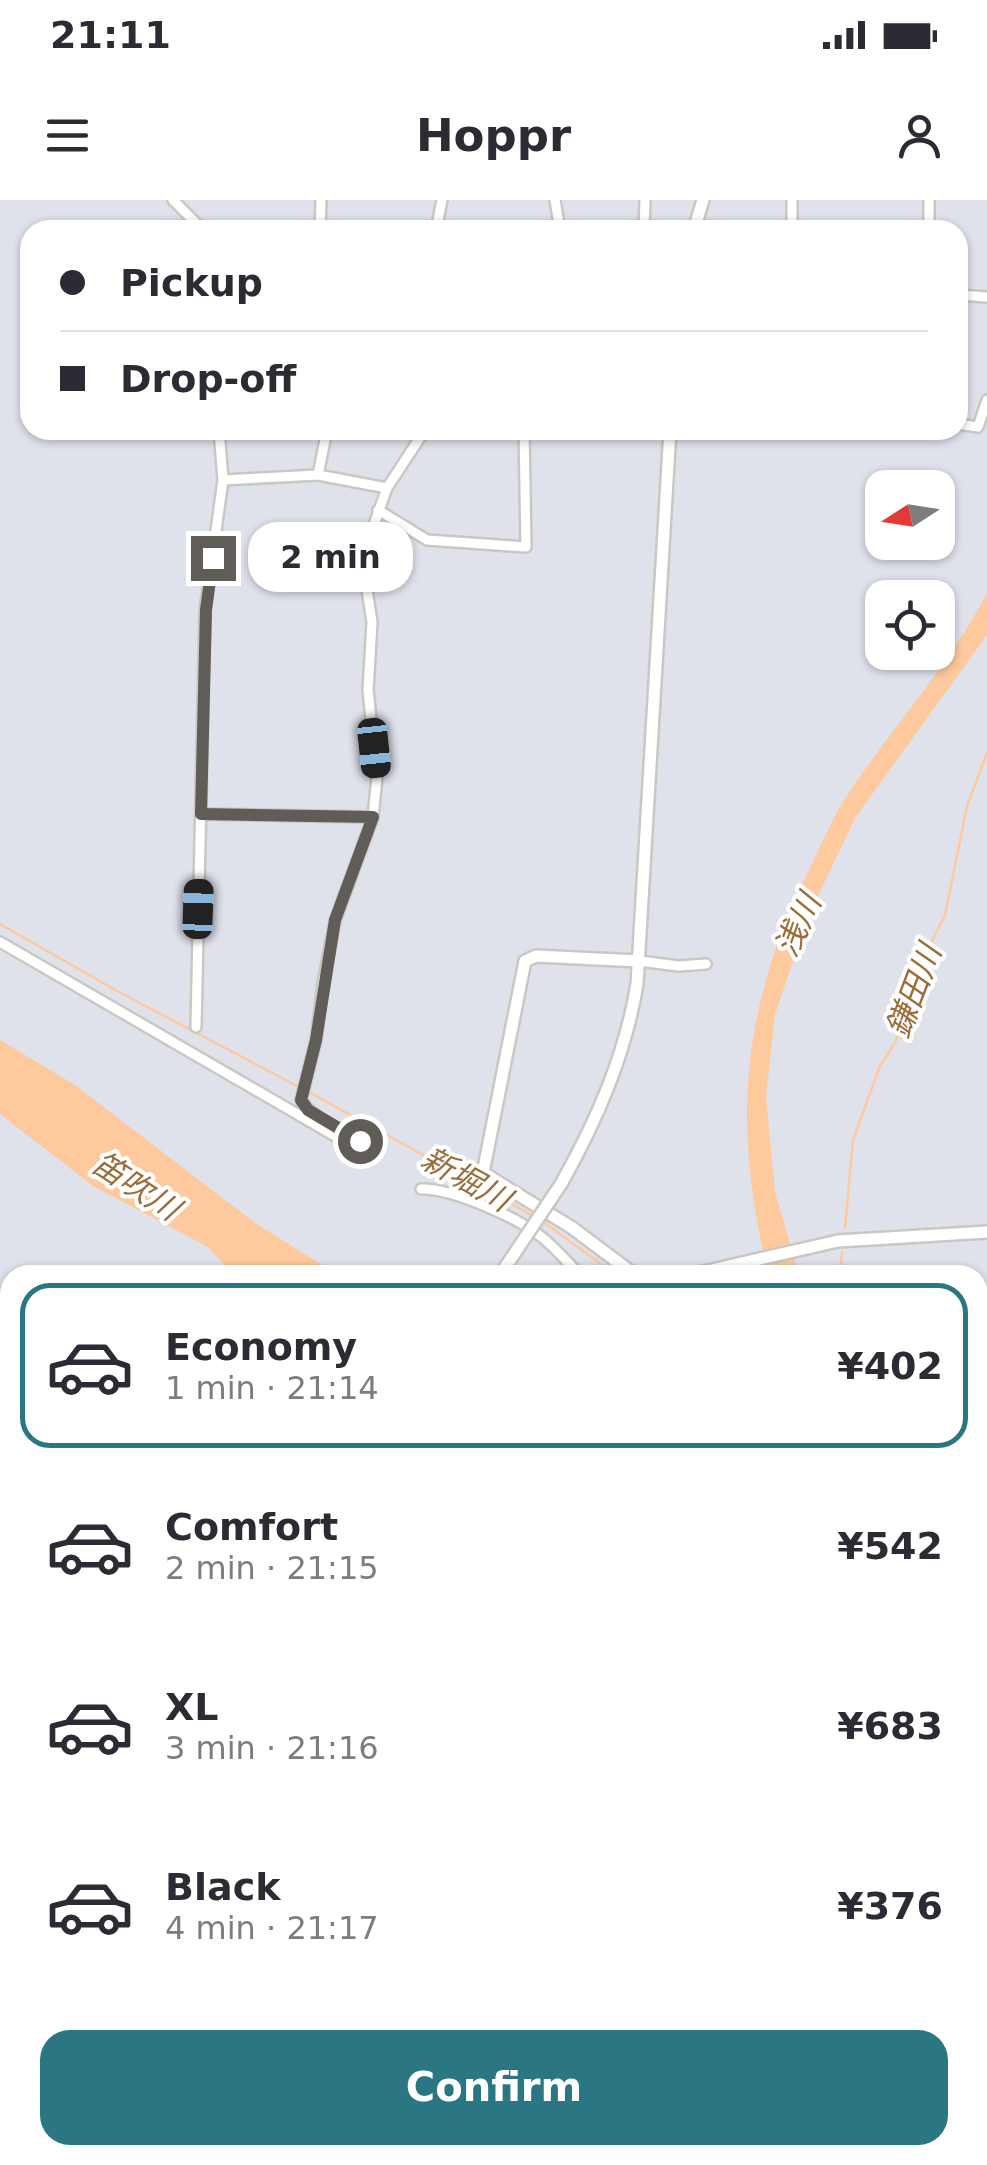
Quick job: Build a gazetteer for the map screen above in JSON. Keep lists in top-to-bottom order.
{
  "water": [
    "浅川",
    "鎌田川",
    "新堀川",
    "笛吹川"
  ],
  "north": "left",
  "page": {
    "status": "21:11",
    "header": "Hoppr",
    "banner": ["Pickup", "Drop-off"],
    "bubble": "2 min",
    "list": [
      {
        "name": "Economy",
        "note": "1 min · 21:14",
        "value": "¥402"
      },
      {
        "name": "Comfort",
        "note": "2 min · 21:15",
        "value": "¥542"
      },
      {
        "name": "XL",
        "note": "3 min · 21:16",
        "value": "¥683"
      },
      {
        "name": "Black",
        "note": "4 min · 21:17",
        "value": "¥376"
      }
    ],
    "buttons": "Confirm"
  }
}
